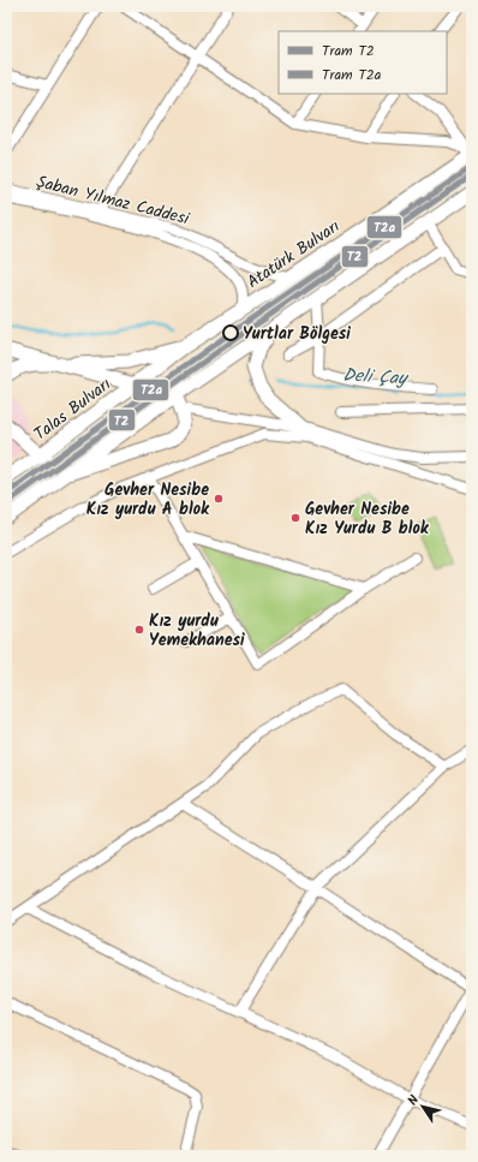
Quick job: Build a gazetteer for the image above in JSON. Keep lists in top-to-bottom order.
{
  "streets": {
    "main road": ["Atatürk Bulvarı", "Talas Bulvarı"],
    "street": ["Şaban Yılmaz Caddesi"]
  },
  "crossings": [
    ["Şaban Yılmaz Caddesi", "Atatürk Bulvarı"],
    ["Atatürk Bulvarı", "Talas Bulvarı"]
  ],
  "water": ["Deli Çay"],
  "places": [
    "Yurtlar Bölgesi",
    "Gevher Nesibe Kız yurdu A blok",
    "Gevher Nesibe Kız Yurdu B blok",
    "Kız yurdu Yemekhanesi"
  ],
  "lines": ["tram line T2a", "tram line T2"],
  "legend": ["Tram T2", "Tram T2a"],
  "north": "top left"
}
